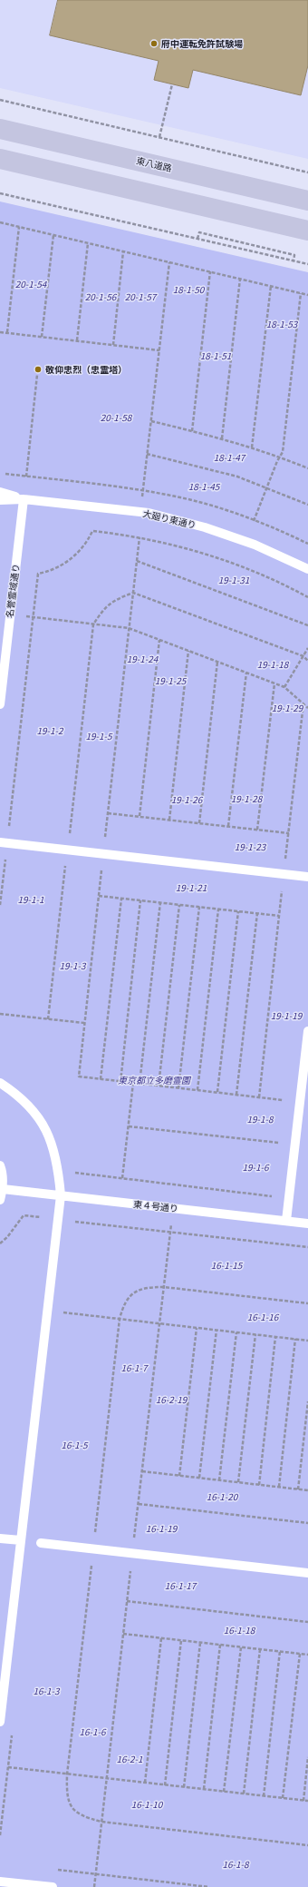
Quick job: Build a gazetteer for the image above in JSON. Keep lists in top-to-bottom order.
{
  "streets": {
    "main road": ["東八道路"],
    "lane": ["大廻り東通り", "名誉霊域通り", "東４号通り"]
  },
  "crossings": [
    ["大廻り東通り", "名誉霊域通り"]
  ],
  "parks": [
    "20-1-54",
    "18-1-50",
    "20-1-56",
    "20-1-57",
    "18-1-53",
    "18-1-51",
    "20-1-58",
    "18-1-47",
    "18-1-45",
    "19-1-31",
    "19-1-24",
    "19-1-18",
    "19-1-25",
    "19-1-29",
    "19-1-2",
    "19-1-5",
    "19-1-28",
    "19-1-26",
    "19-1-23",
    "19-1-21",
    "19-1-1",
    "19-1-3",
    "19-1-19",
    "東京都立多磨霊園",
    "19-1-8",
    "19-1-6",
    "16-1-15",
    "16-1-16",
    "16-1-7",
    "16-2-19",
    "16-1-5",
    "16-1-20",
    "16-1-19",
    "16-1-17",
    "16-1-18",
    "16-1-3",
    "16-1-6",
    "16-2-1",
    "16-1-10",
    "16-1-8"
  ],
  "places": ["府中運転免許試験場", "敬仰忠烈（忠霊塔）"]
}
